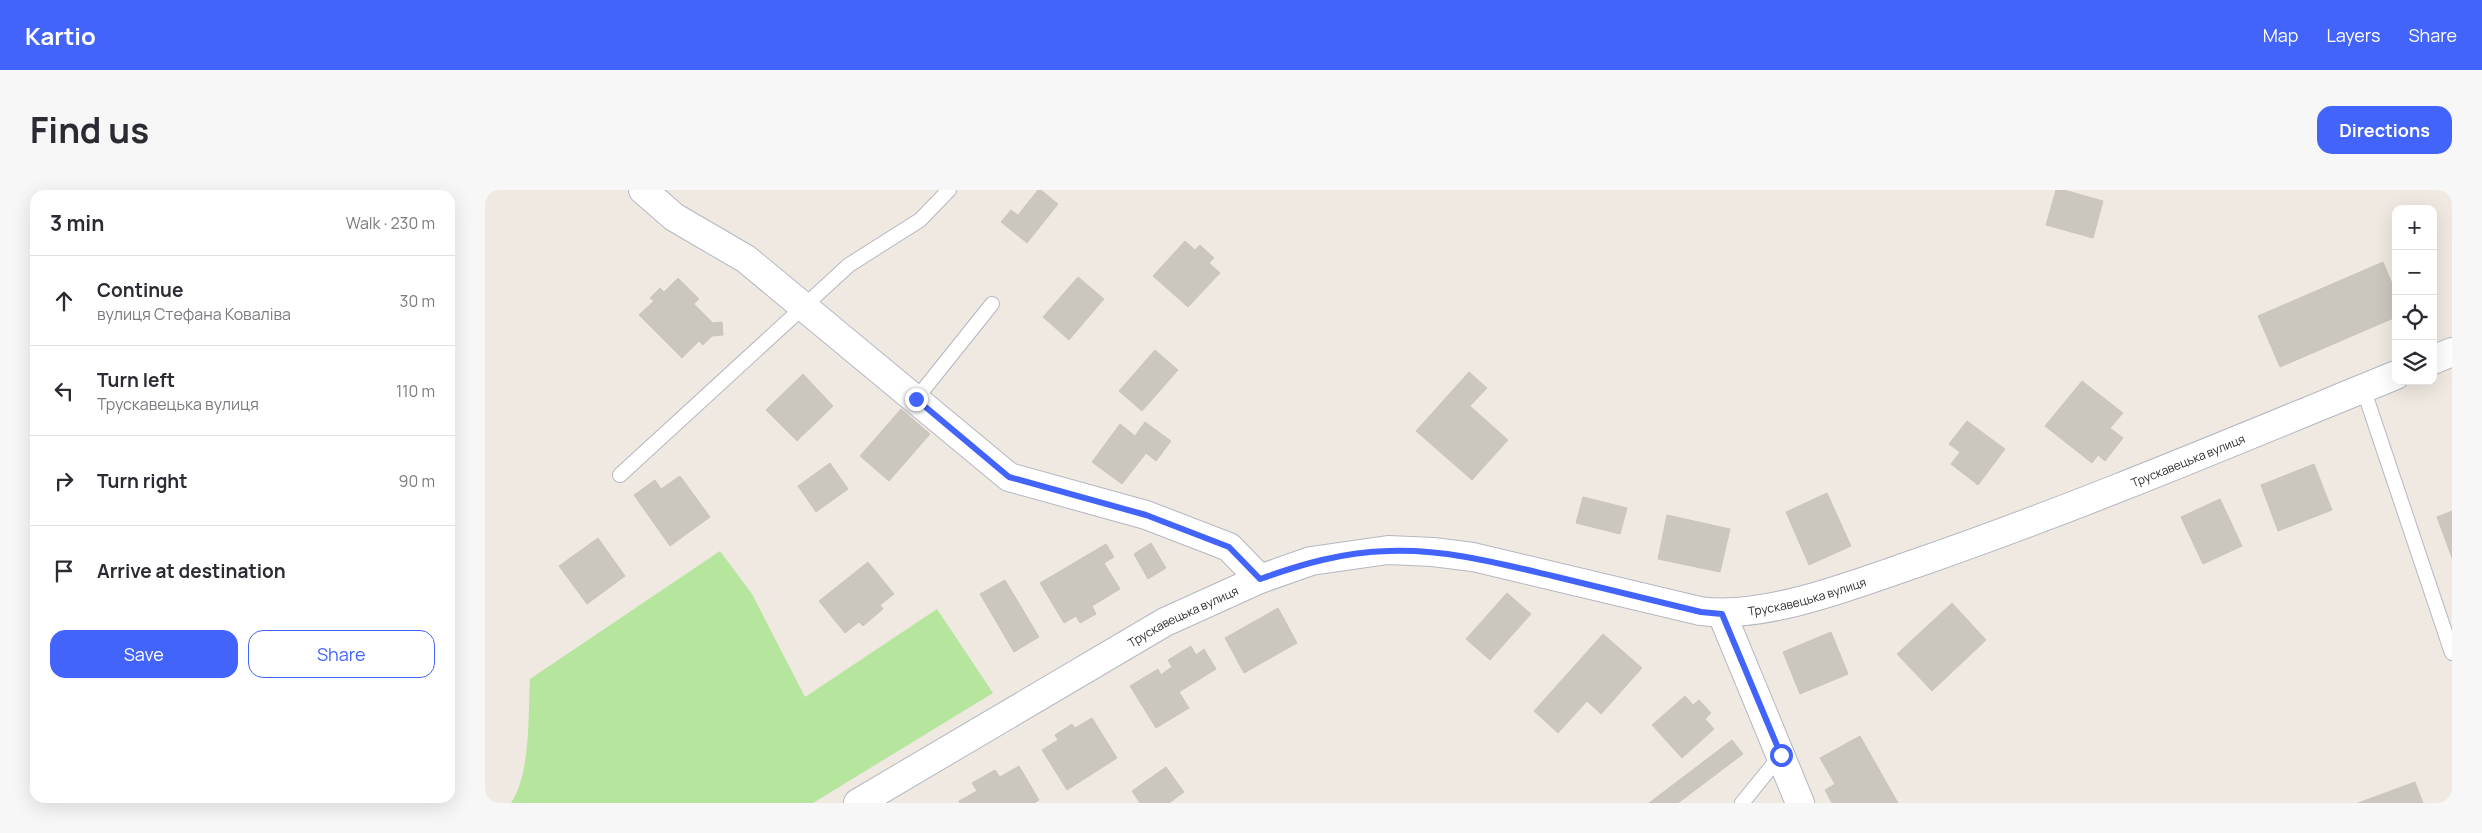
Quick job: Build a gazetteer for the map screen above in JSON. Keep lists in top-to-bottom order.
{
  "streets": {
    "main road": ["Трускавецька вулиця"]
  },
  "page": {
    "header": "Kartio",
    "nav": ["Map", "Layers", "Share"],
    "title": "Find us",
    "buttons": [
      "Directions",
      ["Save", "Share"]
    ],
    "heading": ["3 min", "Walk · 230 m"],
    "map_buttons": ["+", "−"],
    "list": [
      ["Continue", "вулиця Стефана Коваліва", "30 m"],
      ["Turn left", "Трускавецька вулиця", "110 m"],
      ["Turn right", "90 m"],
      "Arrive at destination"
    ]
  }
}
